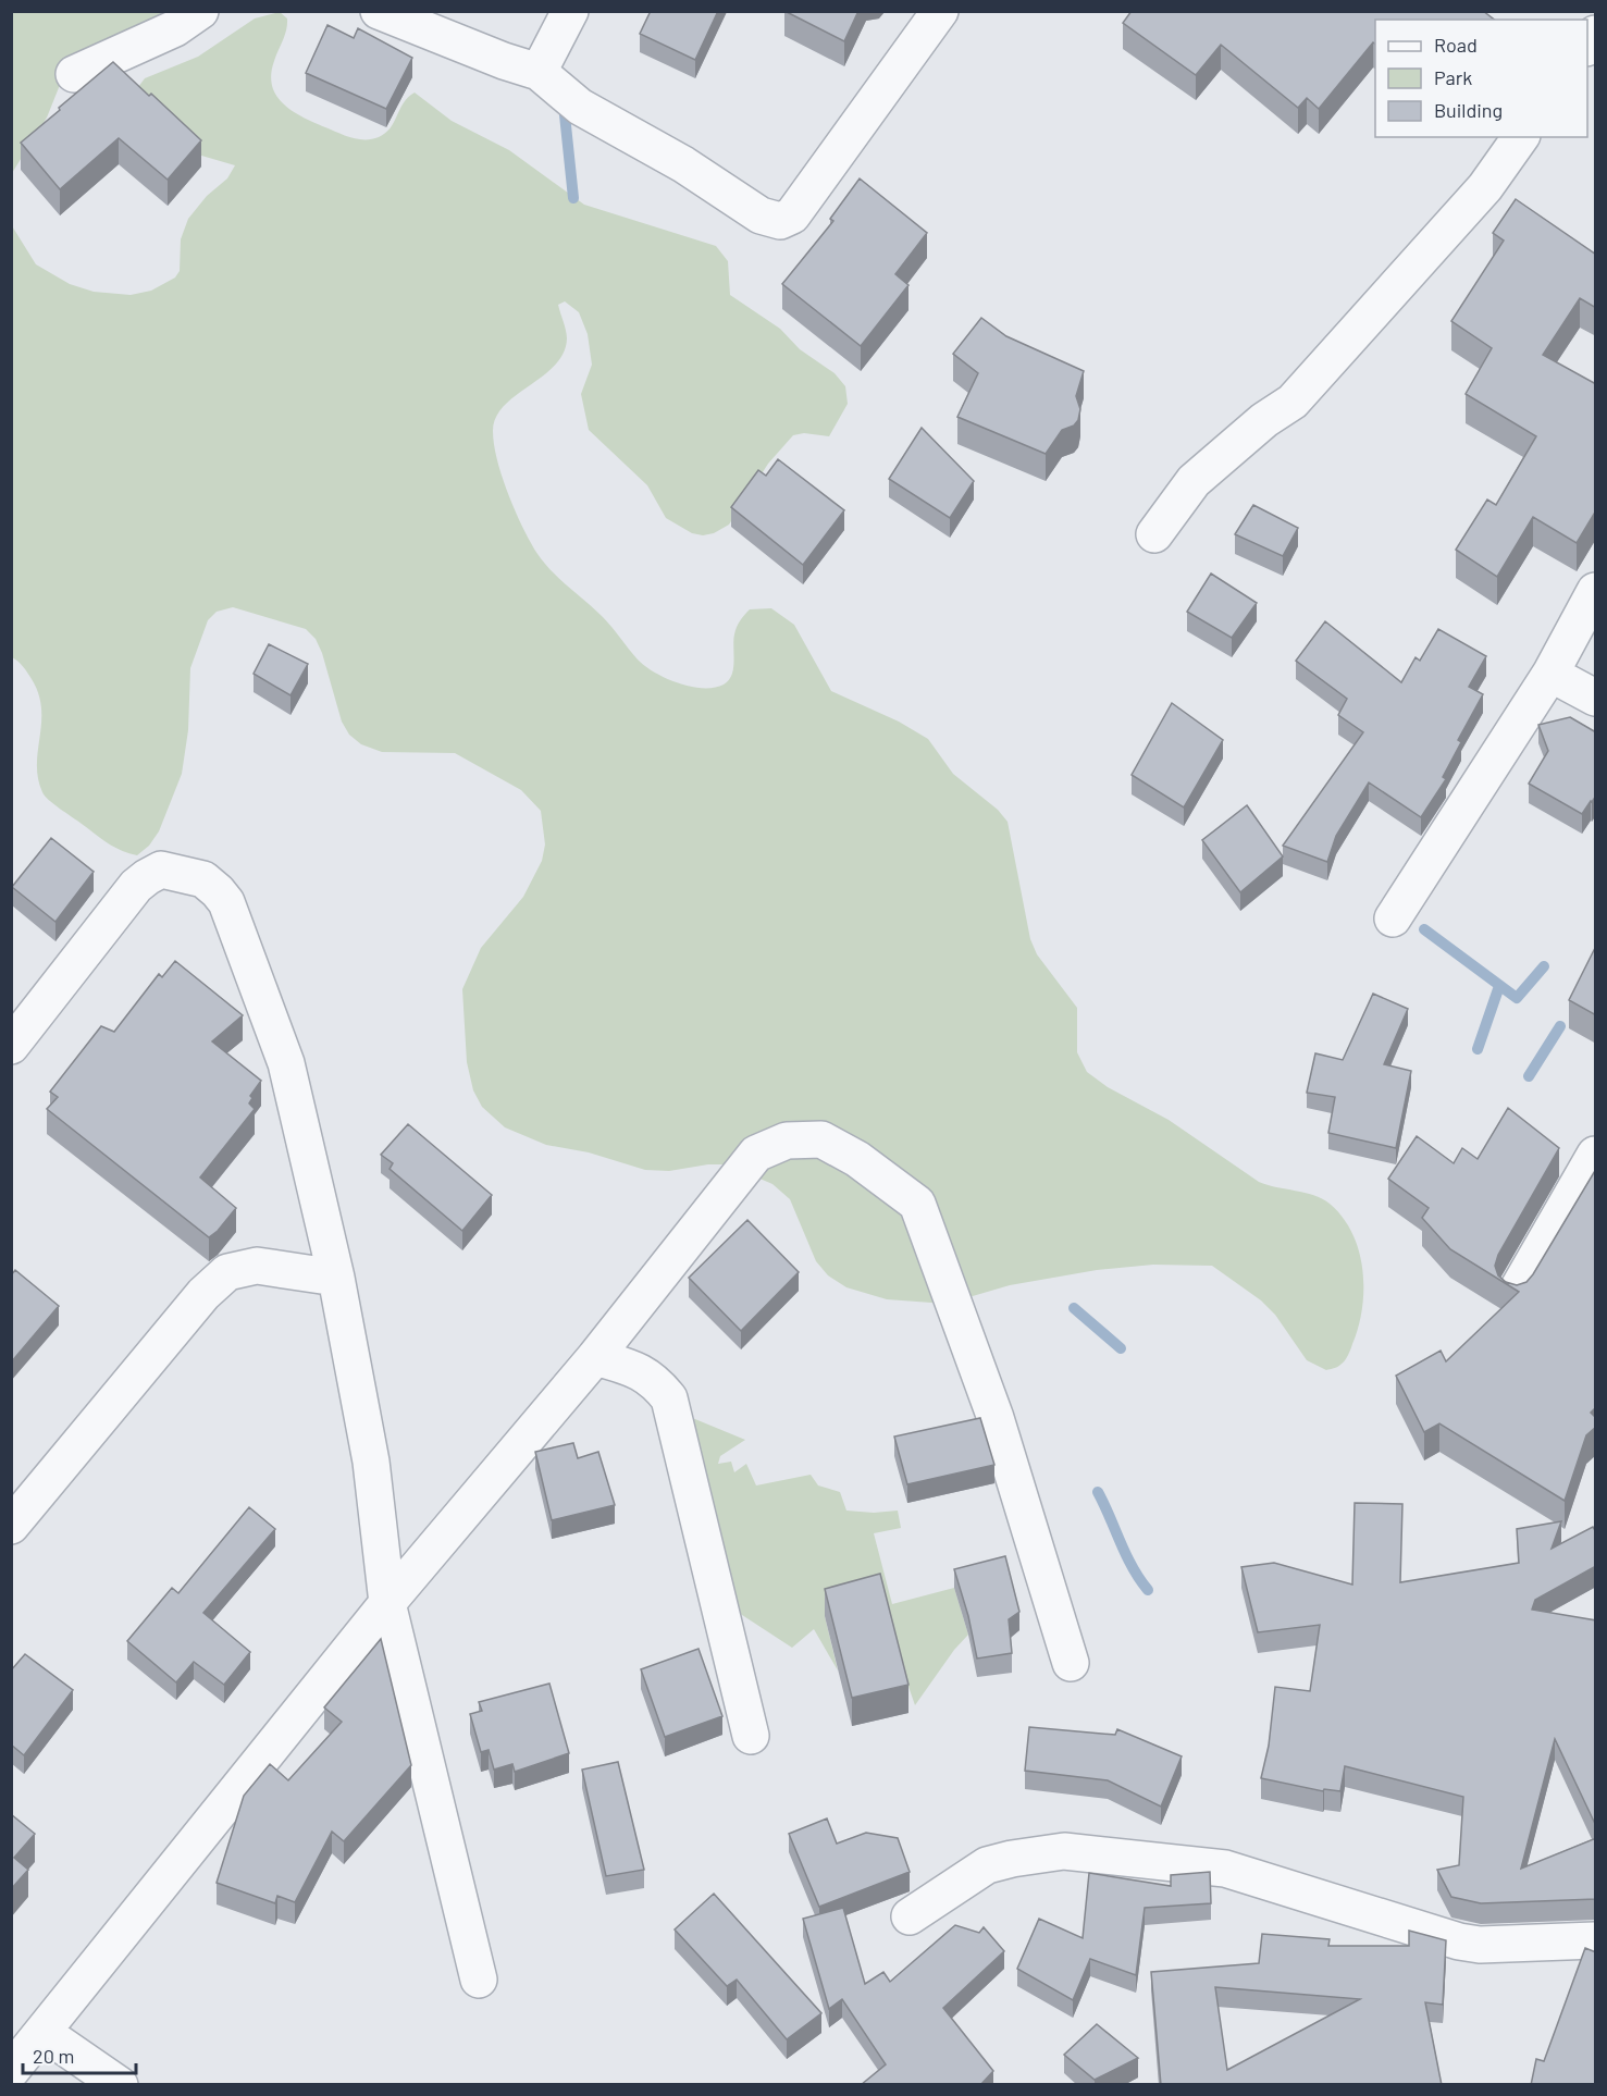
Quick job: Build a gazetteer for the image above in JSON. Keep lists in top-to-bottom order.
{
  "legend": ["Road", "Park", "Building"],
  "scale_bar": "20 m"
}
